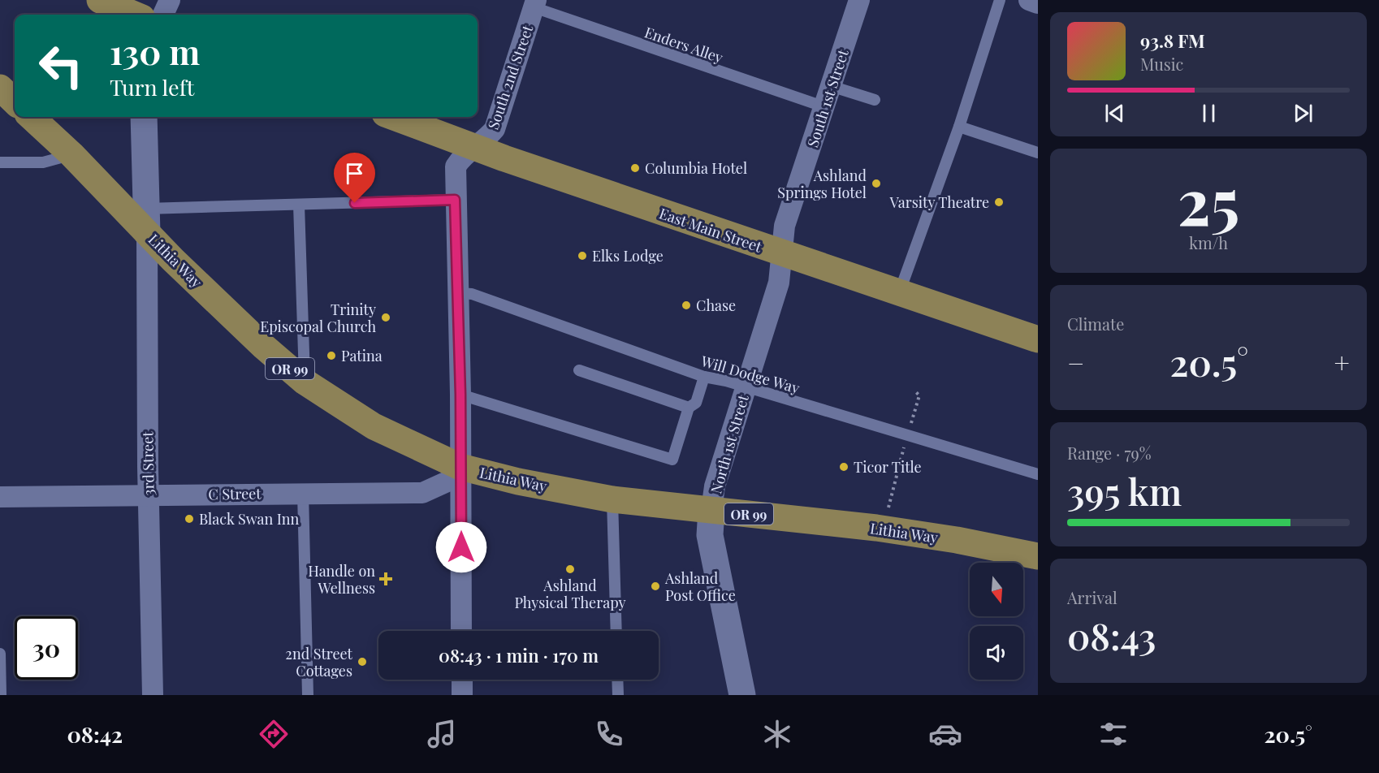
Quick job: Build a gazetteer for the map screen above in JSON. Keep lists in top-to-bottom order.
{
  "streets": {
    "main road": ["East Main Street", "Lithia Way", "OR 99"],
    "street": [
      "South 2nd Street",
      "South 1st Street",
      "North 1st Street",
      "3rd Street",
      "C Street"
    ],
    "lane": ["Enders Alley", "Will Dodge Way"]
  },
  "crossings": [
    ["Enders Alley", "South 2nd Street"],
    ["Enders Alley", "South 1st Street"],
    ["South 2nd Street", "East Main Street"],
    ["South 2nd Street", "Lithia Way"],
    ["South 2nd Street", "Will Dodge Way"],
    ["South 2nd Street", "C Street"],
    ["South 1st Street", "East Main Street"],
    ["South 1st Street", "North 1st Street"],
    ["East Main Street", "North 1st Street"],
    ["Lithia Way", "North 1st Street"],
    ["Lithia Way", "3rd Street"],
    ["Lithia Way", "C Street"],
    ["Will Dodge Way", "North 1st Street"],
    ["3rd Street", "C Street"]
  ],
  "places": {
    "other": [
      "Columbia Hotel",
      "Ashland Springs Hotel",
      "Varsity Theatre",
      "Elks Lodge",
      "Chase",
      "Trinity Episcopal Church",
      "Patina",
      "Ticor Title",
      "Black Swan Inn",
      "Ashland Physical Therapy",
      "Ashland Post Office",
      "2nd Street Cottages"
    ],
    "health": ["Handle on Wellness"]
  },
  "north": "bottom",
  "page": {
    "turn": ["130 m", "Turn left"],
    "song": ["93.8 FM", "Music"],
    "tile": [
      ["25", "km/h"],
      "Climate",
      ["Range · 79%", "395 km"],
      ["Arrival", "08:43"]
    ],
    "heat": ["−", "20.5°", "+"],
    "limit": "30",
    "trip": "08:43 · 1 min · 170 m",
    "tabs": ["08:42", "20.5°"]
  }
}
